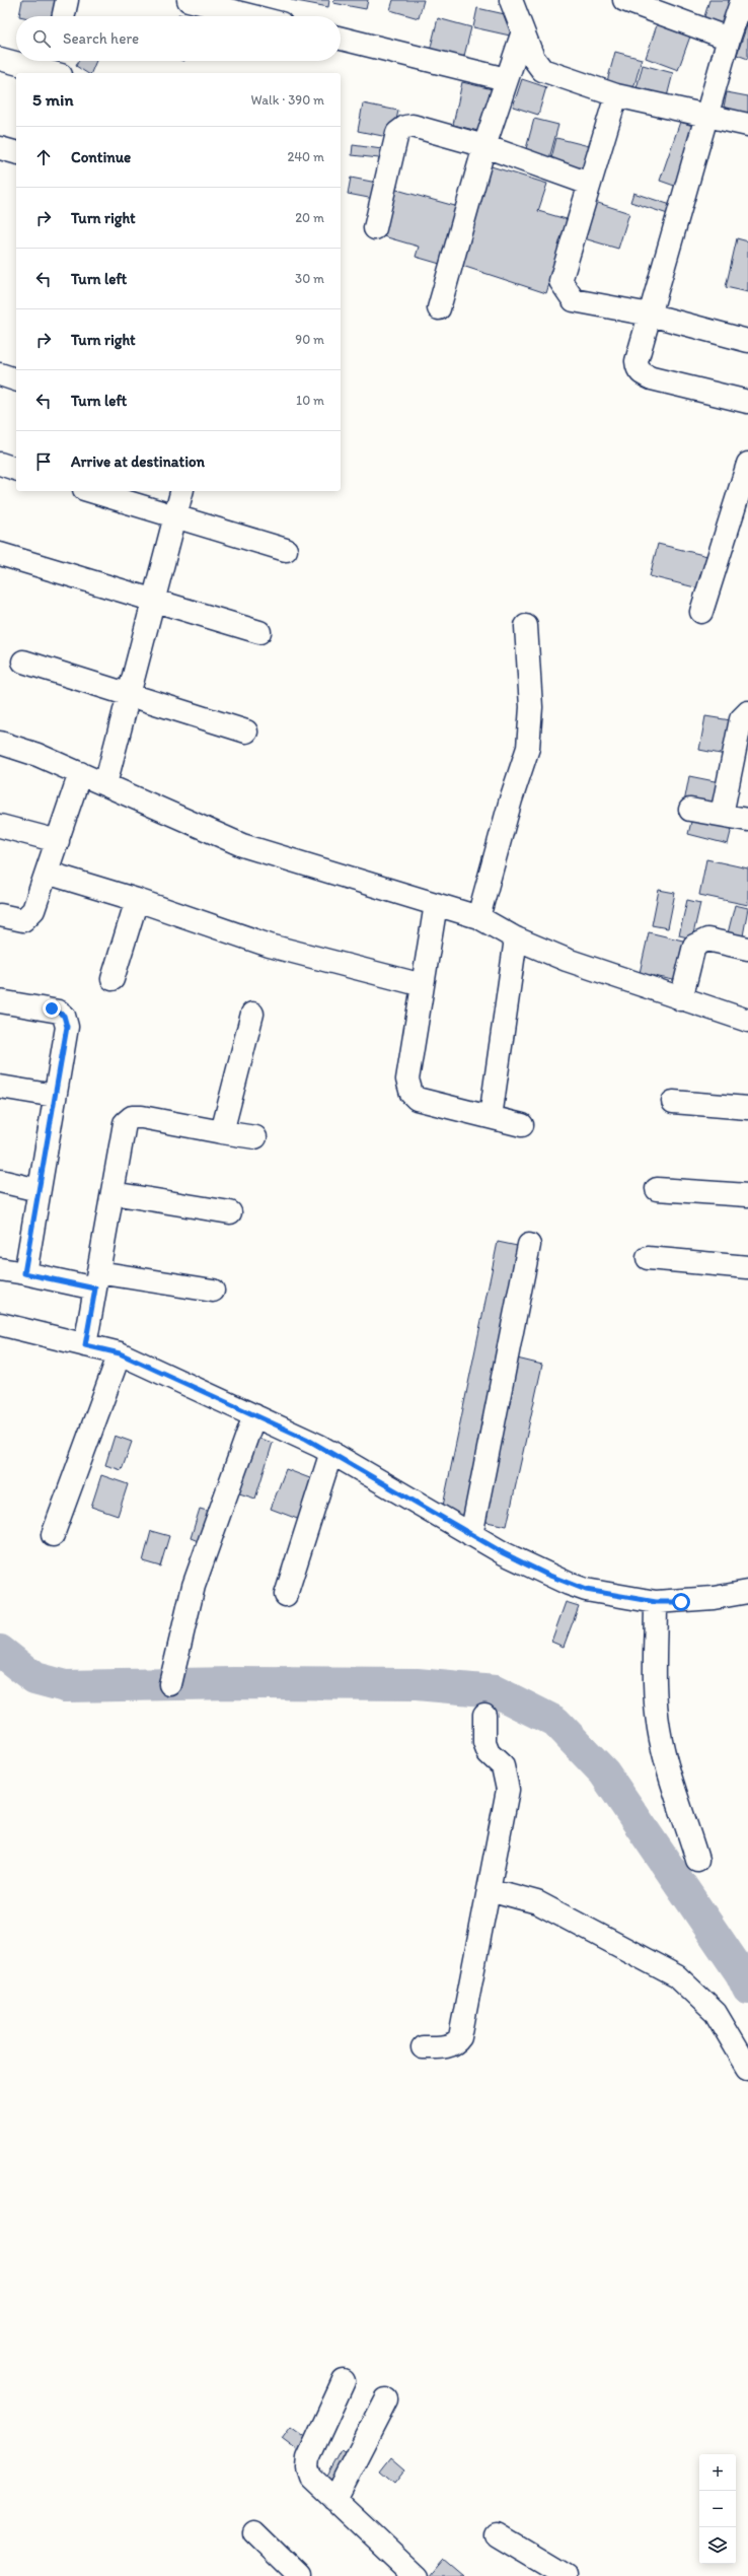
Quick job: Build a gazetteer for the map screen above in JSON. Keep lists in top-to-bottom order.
{
  "page": {
    "search": "Search here",
    "heading": ["5 min", "Walk · 390 m"],
    "list": [
      ["Continue", "240 m"],
      ["Turn right", "20 m"],
      ["Turn left", "30 m"],
      ["Turn right", "90 m"],
      ["Turn left", "10 m"],
      "Arrive at destination"
    ],
    "map_buttons": ["+", "−"]
  }
}
